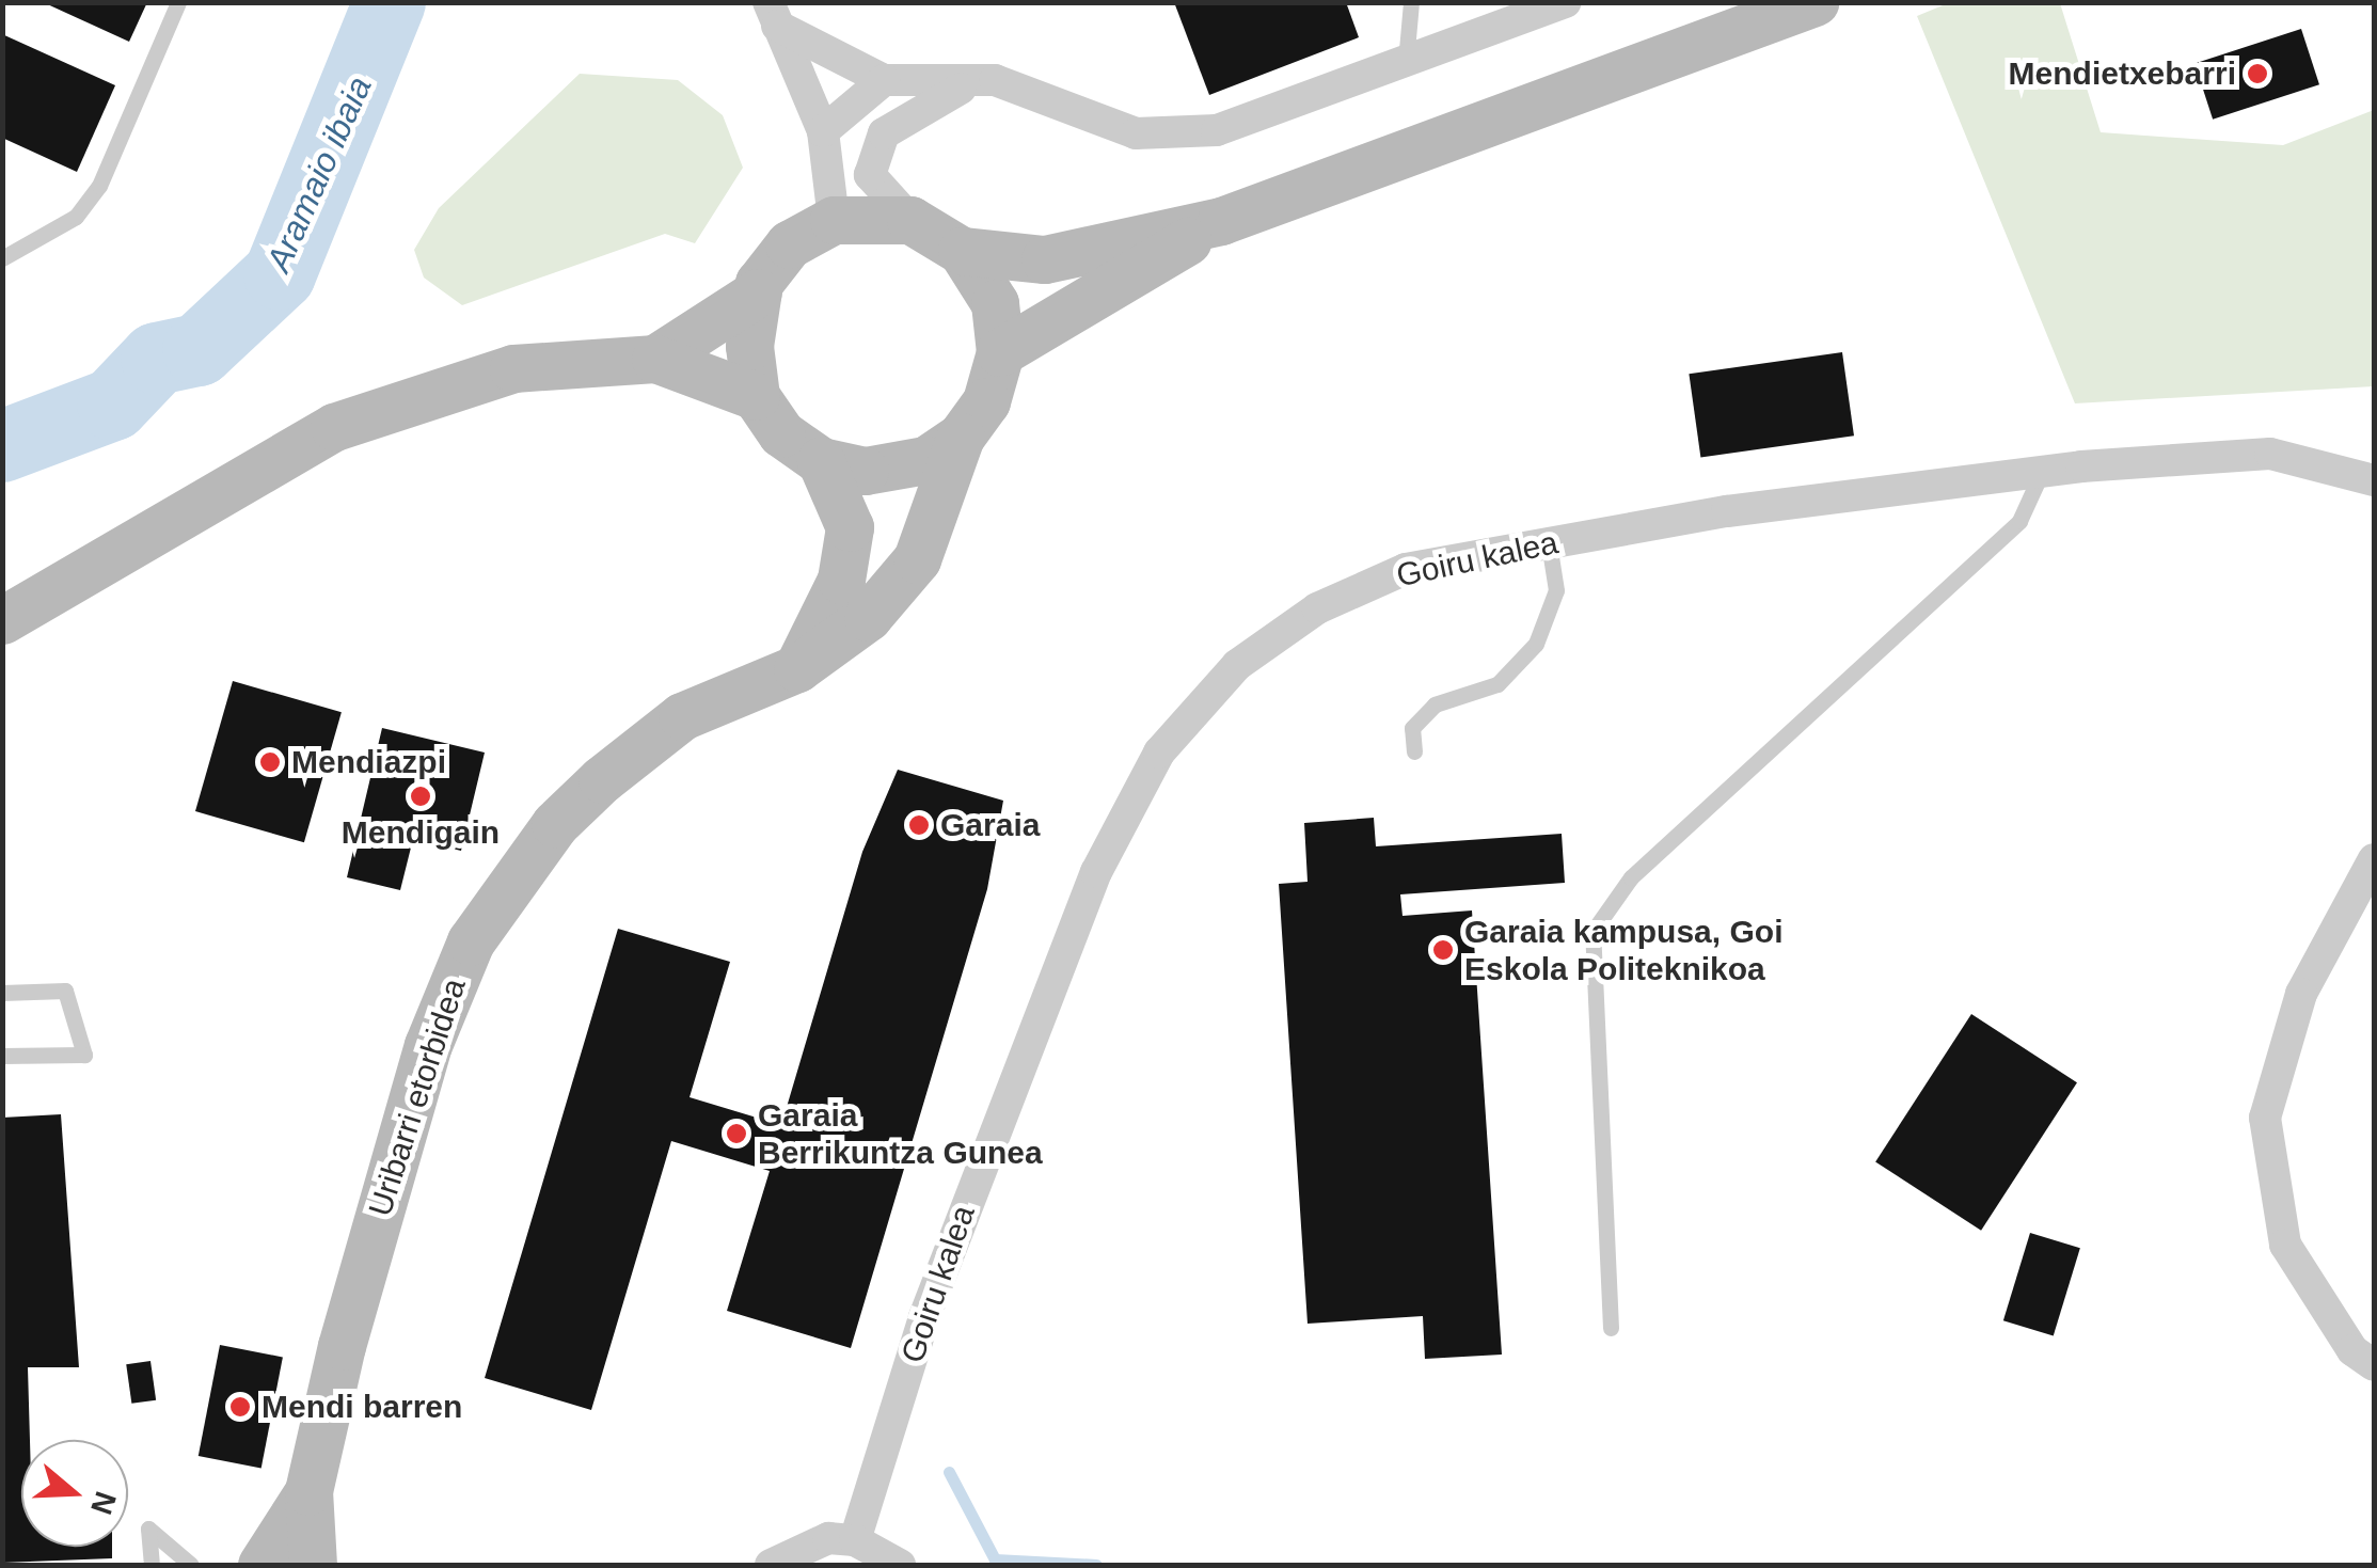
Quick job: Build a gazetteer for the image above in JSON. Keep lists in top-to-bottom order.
{
  "streets": {
    "main road": ["Uribarri etorbidea"],
    "street": ["Goiru kalea"]
  },
  "water": ["Aramaio ibaia"],
  "places": [
    "Mendietxebarri",
    "Mendiazpi",
    "Mendigain",
    "Garaia",
    "Garaia kampusa, Goi Eskola Politeknikoa",
    "Garaia Berrikuntza Gunea",
    "Mendi barren"
  ],
  "north": "right"
}
